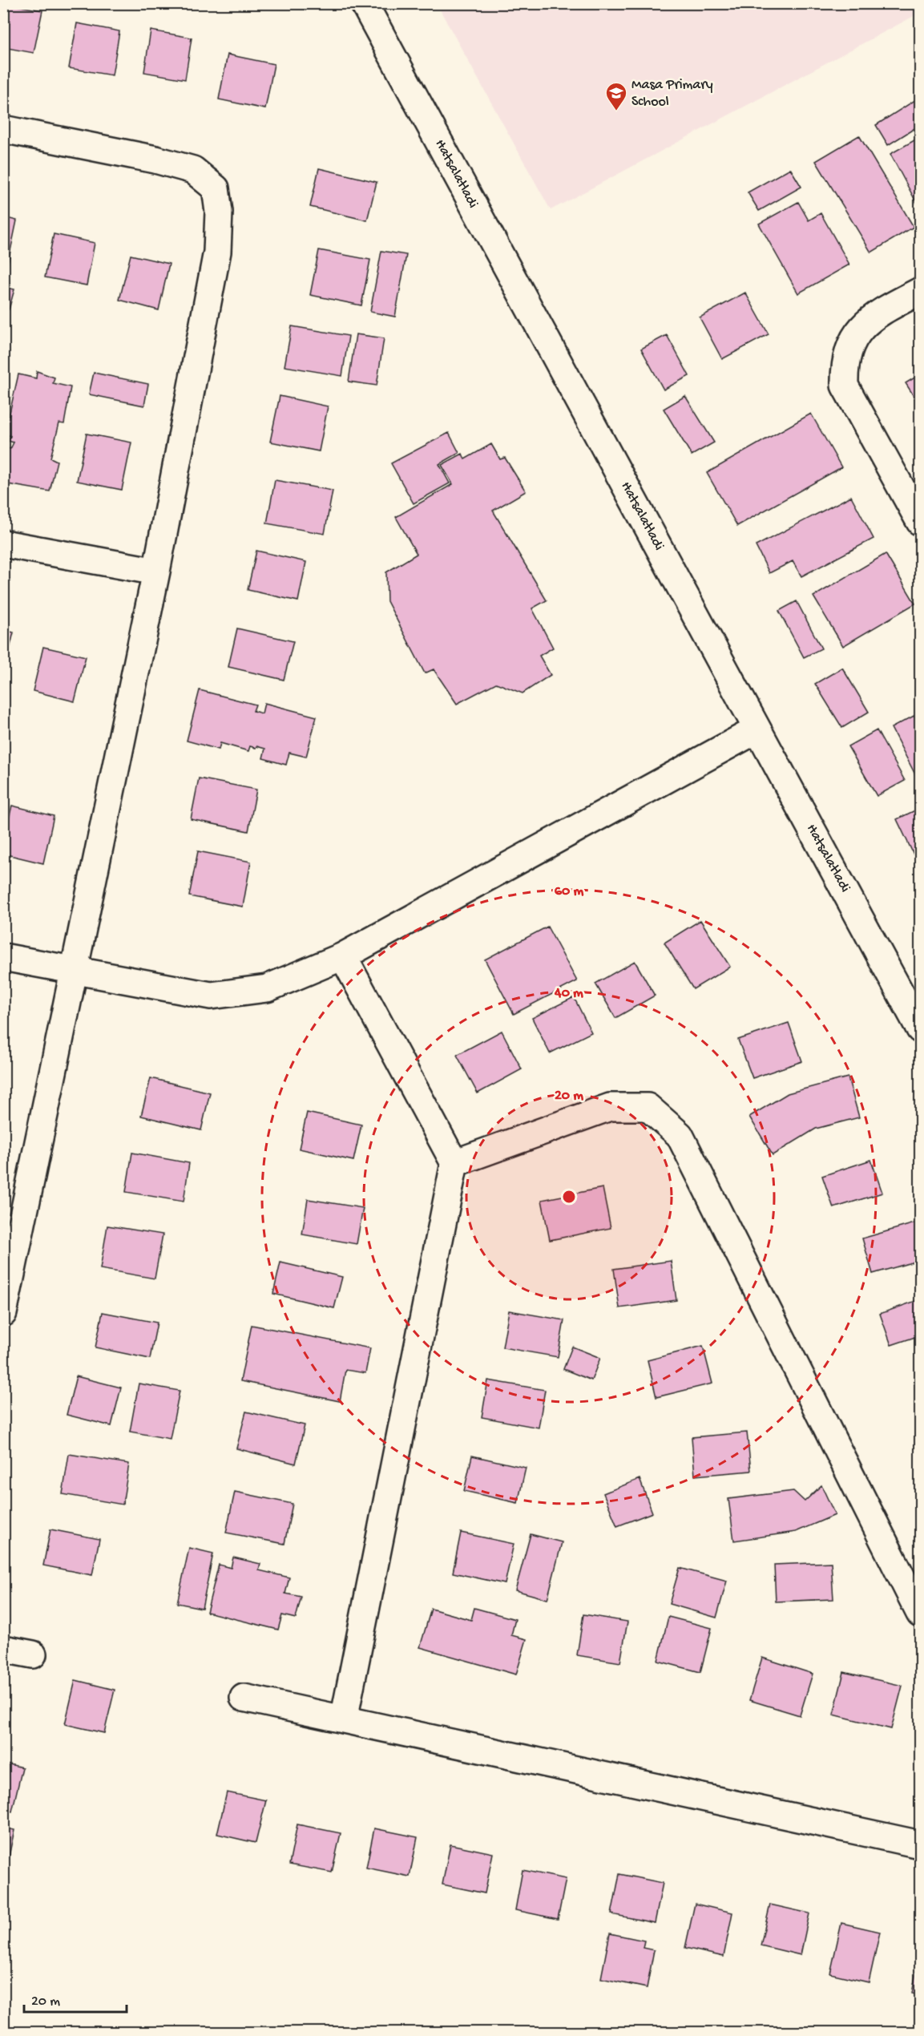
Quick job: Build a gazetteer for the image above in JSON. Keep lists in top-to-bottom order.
{
  "streets": {
    "street": ["Hatsalatladi"]
  },
  "places": {
    "school or university": ["Masa Primary School"]
  },
  "scale_bar": "20 m",
  "rings": ["60 m", "40 m", "20 m"]
}
